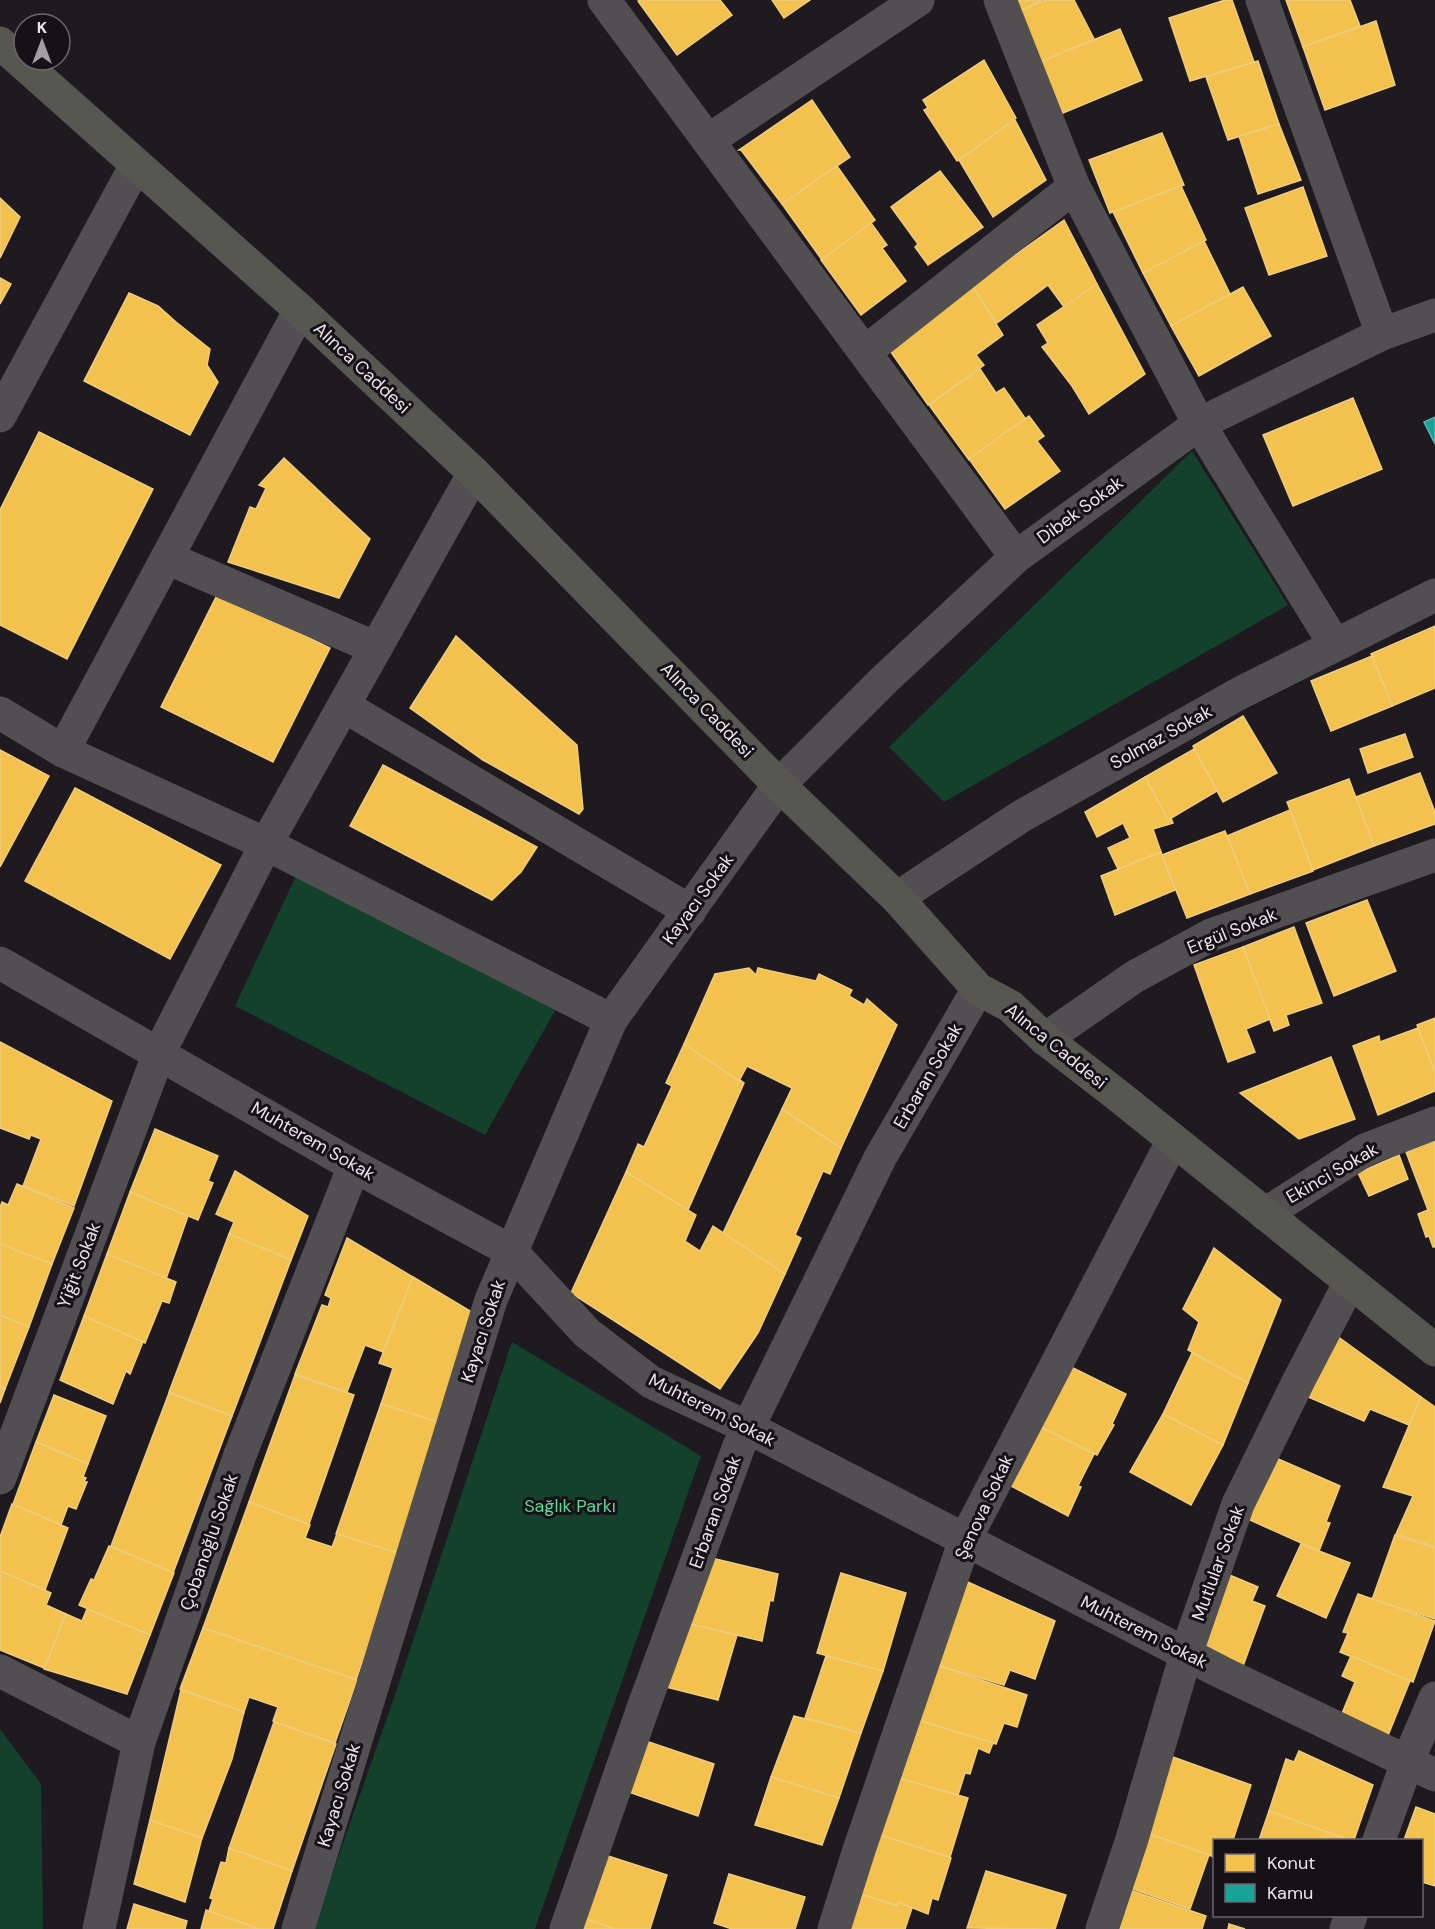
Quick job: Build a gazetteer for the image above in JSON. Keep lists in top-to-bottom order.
{
  "streets": {
    "main road": ["Alınca Caddesi"],
    "street": [
      "Dibek Sokak",
      "Solmaz Sokak",
      "Kayacı Sokak",
      "Ergül Sokak",
      "Erbaran Sokak",
      "Muhterem Sokak",
      "Ekinci Sokak",
      "Yiğit Sokak",
      "Şenova Sokak",
      "Çobanoğlu Sokak",
      "Mutlular Sokak"
    ]
  },
  "crossings": [
    ["Alınca Caddesi", "Dibek Sokak"],
    ["Alınca Caddesi", "Solmaz Sokak"],
    ["Alınca Caddesi", "Kayacı Sokak"],
    ["Alınca Caddesi", "Ergül Sokak"],
    ["Alınca Caddesi", "Erbaran Sokak"],
    ["Alınca Caddesi", "Ekinci Sokak"],
    ["Alınca Caddesi", "Yiğit Sokak"],
    ["Alınca Caddesi", "Şenova Sokak"],
    ["Alınca Caddesi", "Mutlular Sokak"],
    ["Dibek Sokak", "Kayacı Sokak"],
    ["Kayacı Sokak", "Muhterem Sokak"],
    ["Erbaran Sokak", "Muhterem Sokak"],
    ["Muhterem Sokak", "Yiğit Sokak"],
    ["Muhterem Sokak", "Şenova Sokak"],
    ["Muhterem Sokak", "Çobanoğlu Sokak"],
    ["Muhterem Sokak", "Mutlular Sokak"]
  ],
  "parks": ["Sağlık Parkı"],
  "legend": ["Konut", "Kamu"],
  "north": "top"
}
